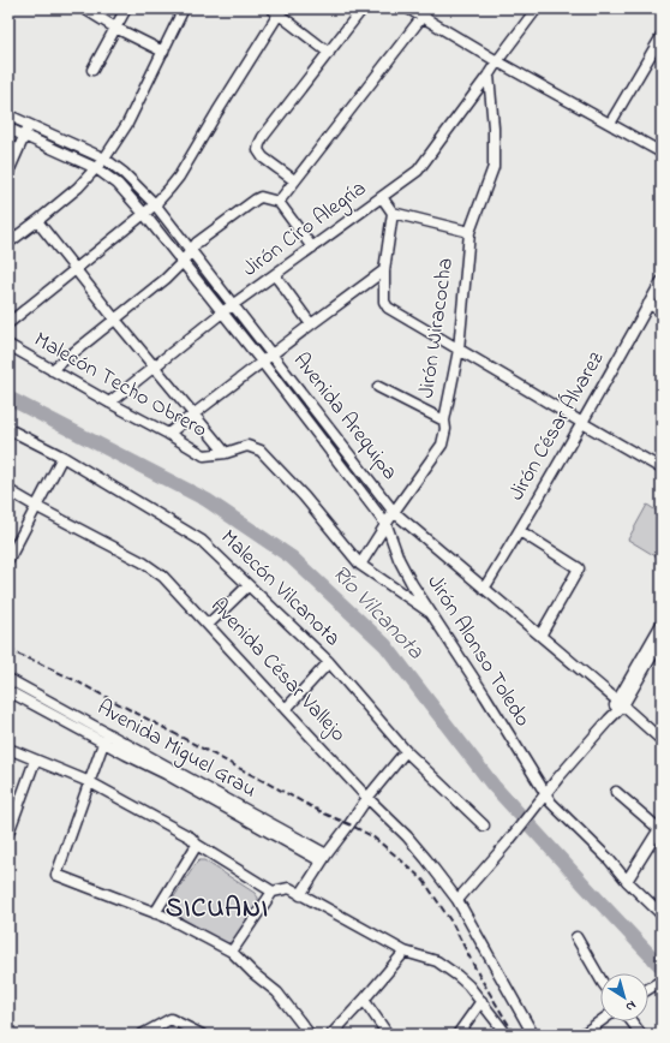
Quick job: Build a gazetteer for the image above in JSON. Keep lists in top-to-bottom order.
{
  "streets": {
    "street": [
      "Jirón Ciro Alegría",
      "Jirón Wiracocha",
      "Malecón Techo Obrero",
      "Avenida Arequipa",
      "Jirón César Álvarez",
      "Malecón Vilcanota",
      "Jirón Alonso Toledo",
      "Avenida César Vallejo",
      "Avenida Miguel Grau"
    ]
  },
  "crossings": [
    ["Jirón Ciro Alegría", "Jirón Wiracocha"],
    ["Jirón Ciro Alegría", "Malecón Techo Obrero"],
    ["Jirón Ciro Alegría", "Avenida Arequipa"],
    ["Jirón Wiracocha", "Malecón Techo Obrero"],
    ["Jirón Wiracocha", "Avenida Arequipa"],
    ["Jirón Wiracocha", "Jirón Alonso Toledo"],
    ["Malecón Techo Obrero", "Jirón Alonso Toledo"],
    ["Avenida Arequipa", "Jirón César Álvarez"],
    ["Avenida Arequipa", "Jirón Alonso Toledo"]
  ],
  "districts": ["SICUANI"],
  "water": ["Río Vilcanota"],
  "north": "bottom right"
}
